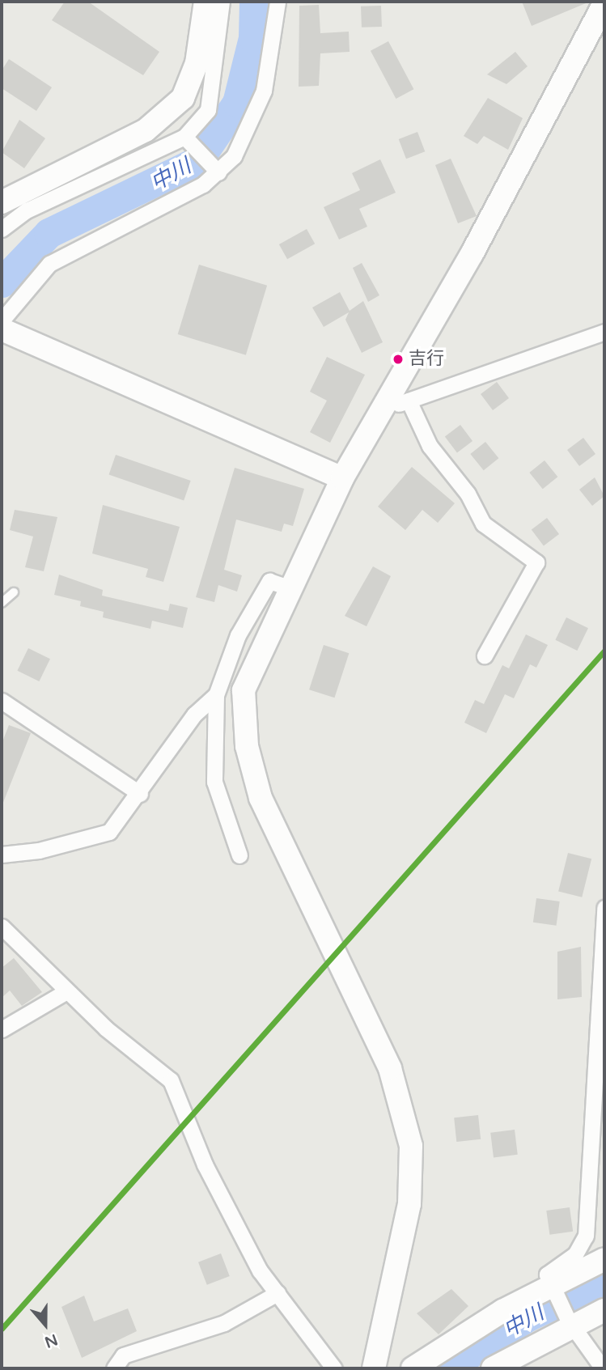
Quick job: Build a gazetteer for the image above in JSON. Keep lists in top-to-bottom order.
{
  "water": ["中川"],
  "places": ["吉行"],
  "north": "bottom"
}
